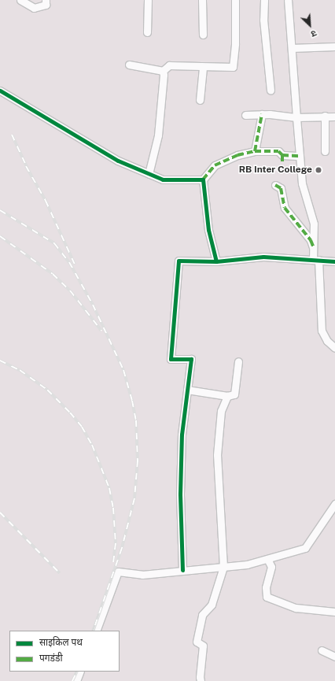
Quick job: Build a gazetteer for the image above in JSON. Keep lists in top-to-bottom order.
{
  "places": ["RB Inter College"],
  "legend": ["साइकिल पथ", "पगडंडी"],
  "north": "bottom right"
}
